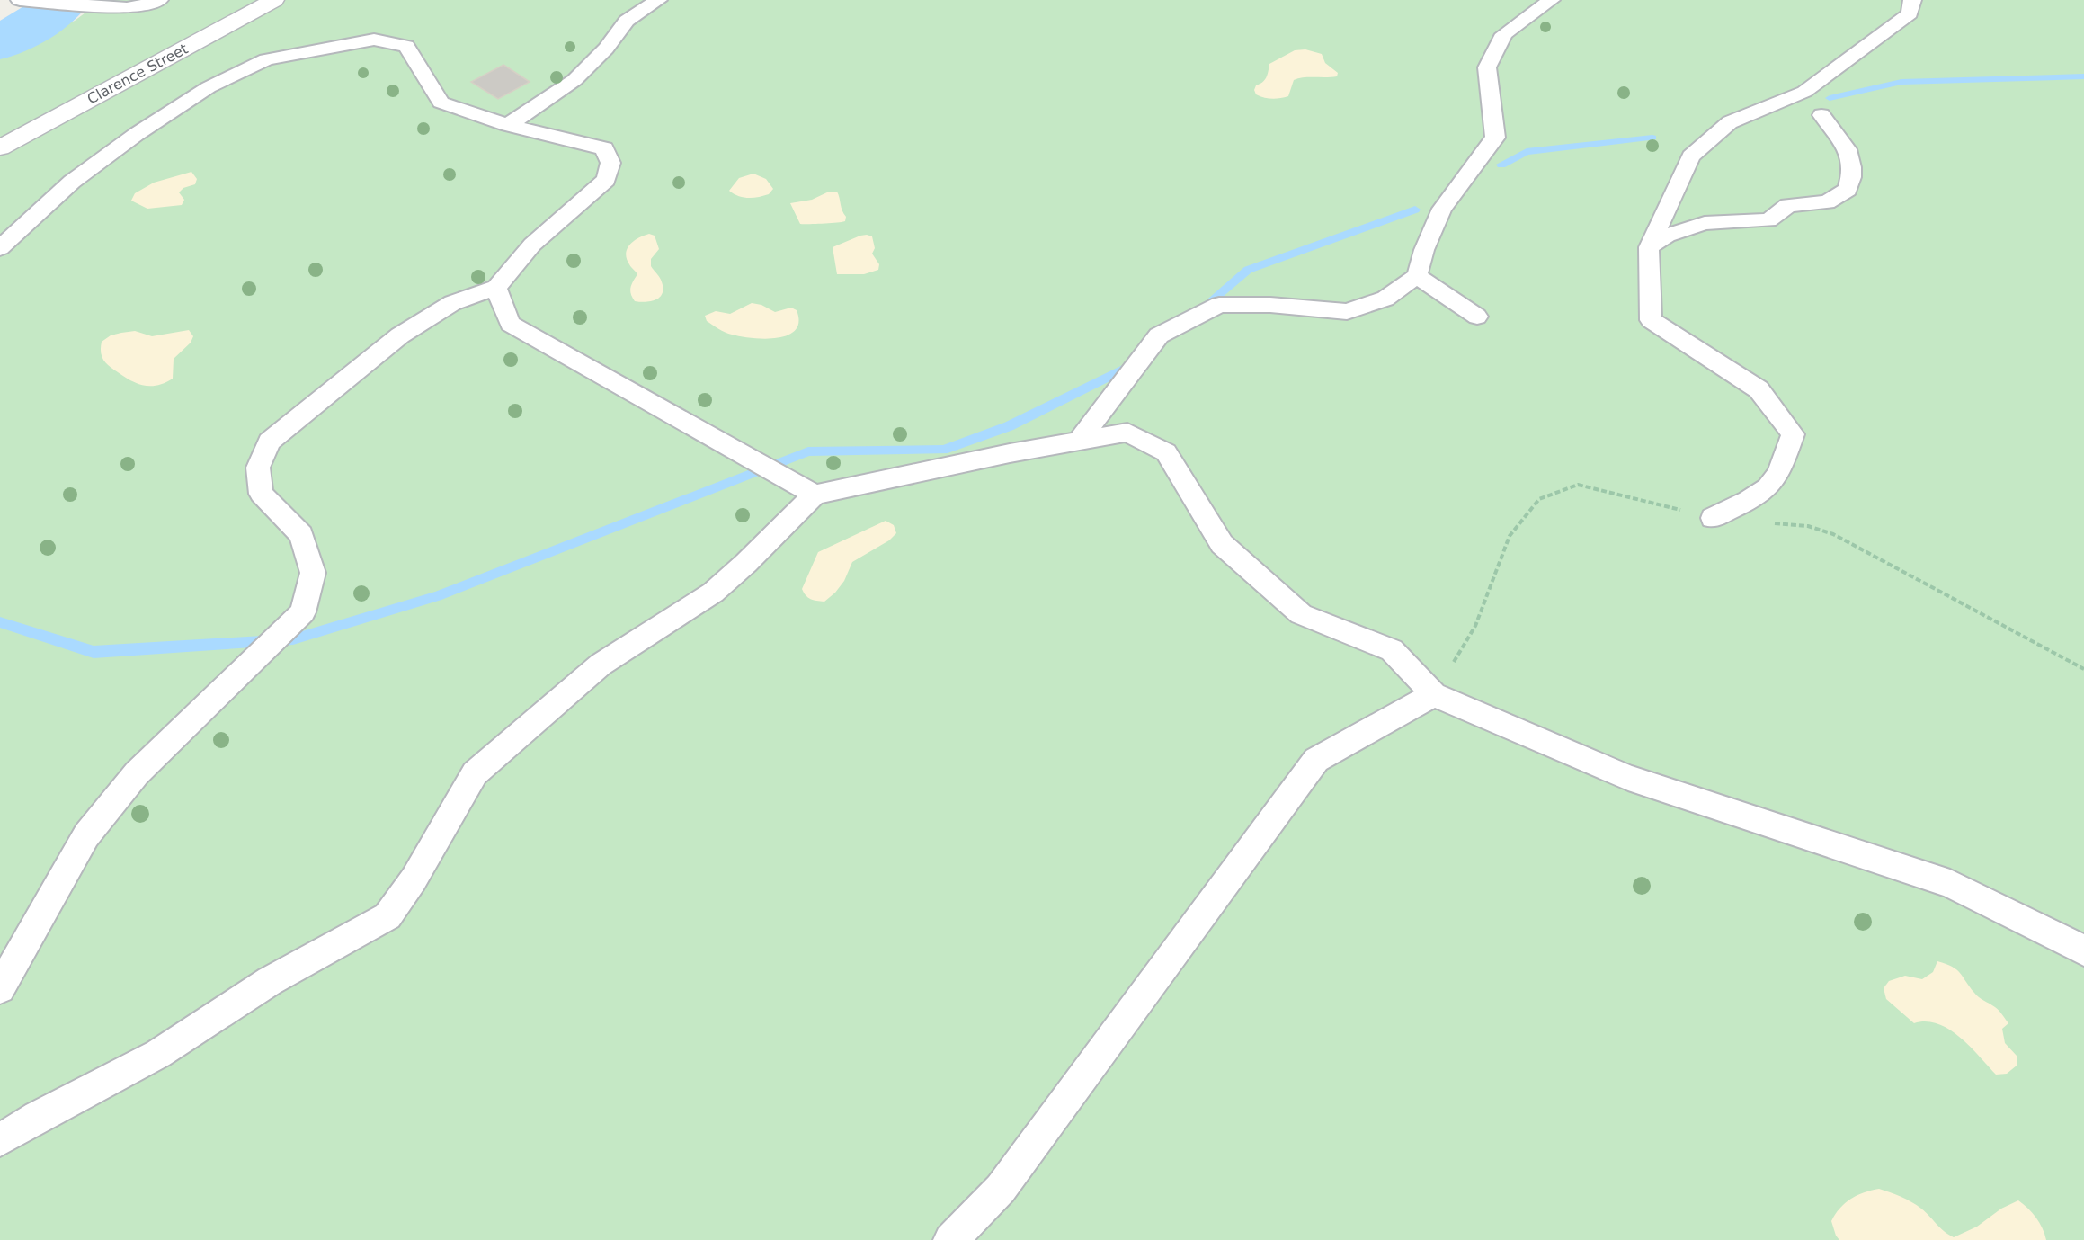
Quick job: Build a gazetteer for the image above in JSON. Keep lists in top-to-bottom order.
{
  "streets": {
    "street": ["Clarence Street"]
  }
}
